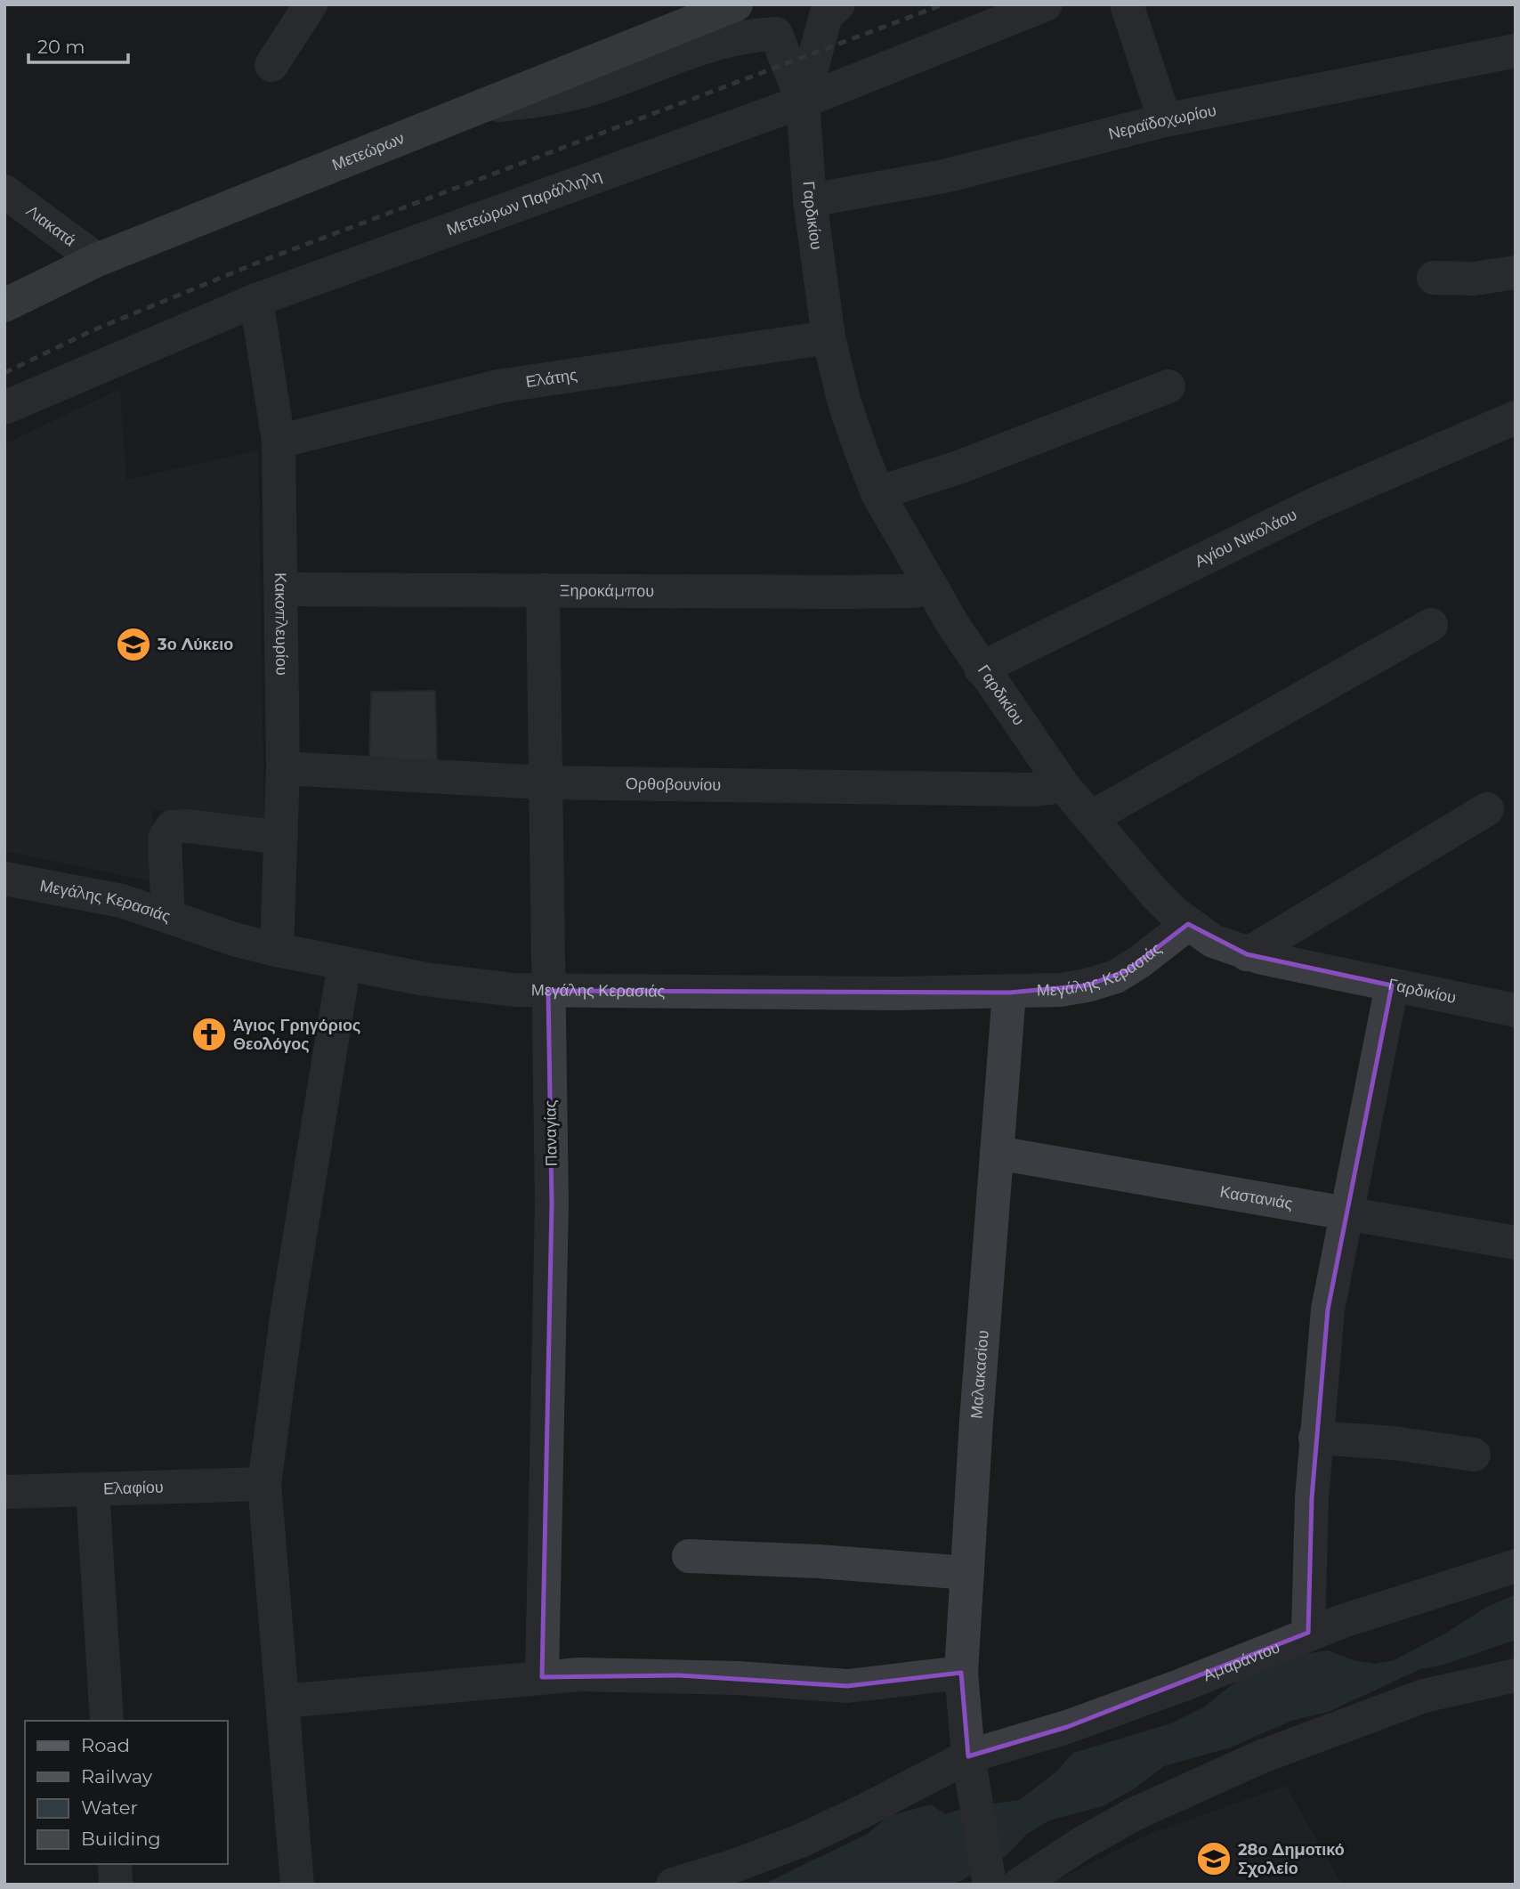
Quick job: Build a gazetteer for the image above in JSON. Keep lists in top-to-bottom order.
{
  "streets": {
    "main road": ["Μετεώρων"],
    "street": [
      "Νεραϊδοχωρίου",
      "Μετεώρων Παράλληλη",
      "Γαρδικίου",
      "Λιακατά",
      "Ελάτης",
      "Αγίου Νικολάου",
      "Ξηροκάμπου",
      "Κακοπλευρίου",
      "Ορθοβουνίου",
      "Μεγάλης Κερασιάς",
      "Παναγίας",
      "Καστανιάς",
      "Μαλακασίου",
      "Ελαφίου",
      "Αμαράντου"
    ]
  },
  "crossings": [
    ["Νεραϊδοχωρίου", "Γαρδικίου"],
    ["Μετεώρων", "Λιακατά"],
    ["Μετεώρων Παράλληλη", "Γαρδικίου"],
    ["Μετεώρων Παράλληλη", "Κακοπλευρίου"],
    ["Γαρδικίου", "Ελάτης"],
    ["Γαρδικίου", "Αγίου Νικολάου"],
    ["Γαρδικίου", "Ξηροκάμπου"],
    ["Γαρδικίου", "Ορθοβουνίου"],
    ["Γαρδικίου", "Μεγάλης Κερασιάς"],
    ["Ελάτης", "Κακοπλευρίου"],
    ["Ξηροκάμπου", "Κακοπλευρίου"],
    ["Ξηροκάμπου", "Παναγίας"],
    ["Κακοπλευρίου", "Ορθοβουνίου"],
    ["Κακοπλευρίου", "Μεγάλης Κερασιάς"],
    ["Ορθοβουνίου", "Παναγίας"],
    ["Μεγάλης Κερασιάς", "Παναγίας"],
    ["Μεγάλης Κερασιάς", "Μαλακασίου"],
    ["Καστανιάς", "Μαλακασίου"],
    ["Μαλακασίου", "Αμαράντου"]
  ],
  "places": {
    "school or university": ["3ο Λύκειο", "28ο Δημοτικό Σχολείο"],
    "church": ["Άγιος Γρηγόριος Θεολόγος"]
  },
  "legend": [
    "Road",
    "Railway",
    "Water",
    "Building"
  ],
  "scale_bar": "20 m"
}
